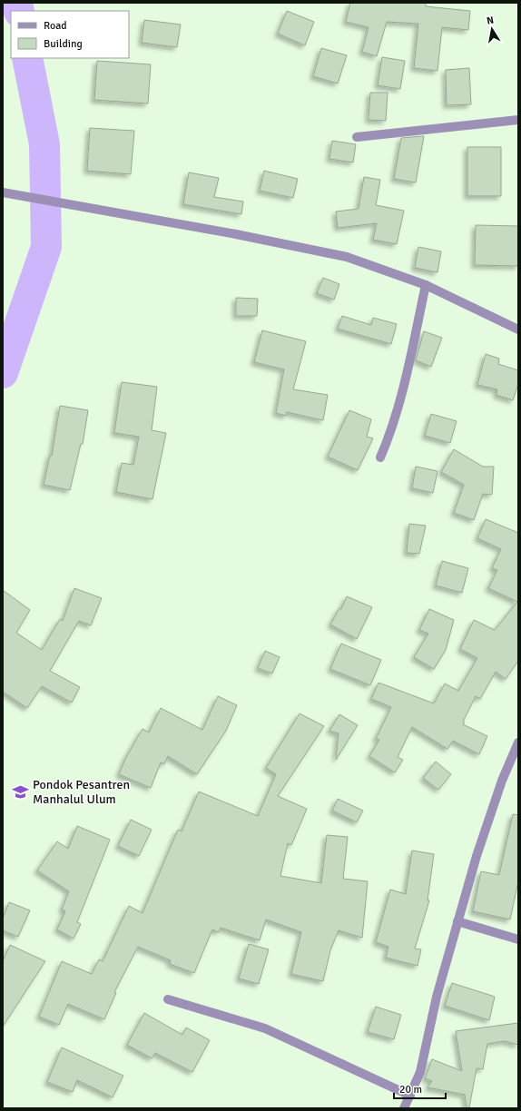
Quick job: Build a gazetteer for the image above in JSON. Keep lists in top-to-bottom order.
{
  "places": {
    "school or university": ["Pondok Pesantren Manhalul Ulum"]
  },
  "legend": ["Road", "Building"],
  "scale_bar": "20 m",
  "north": "top"
}
